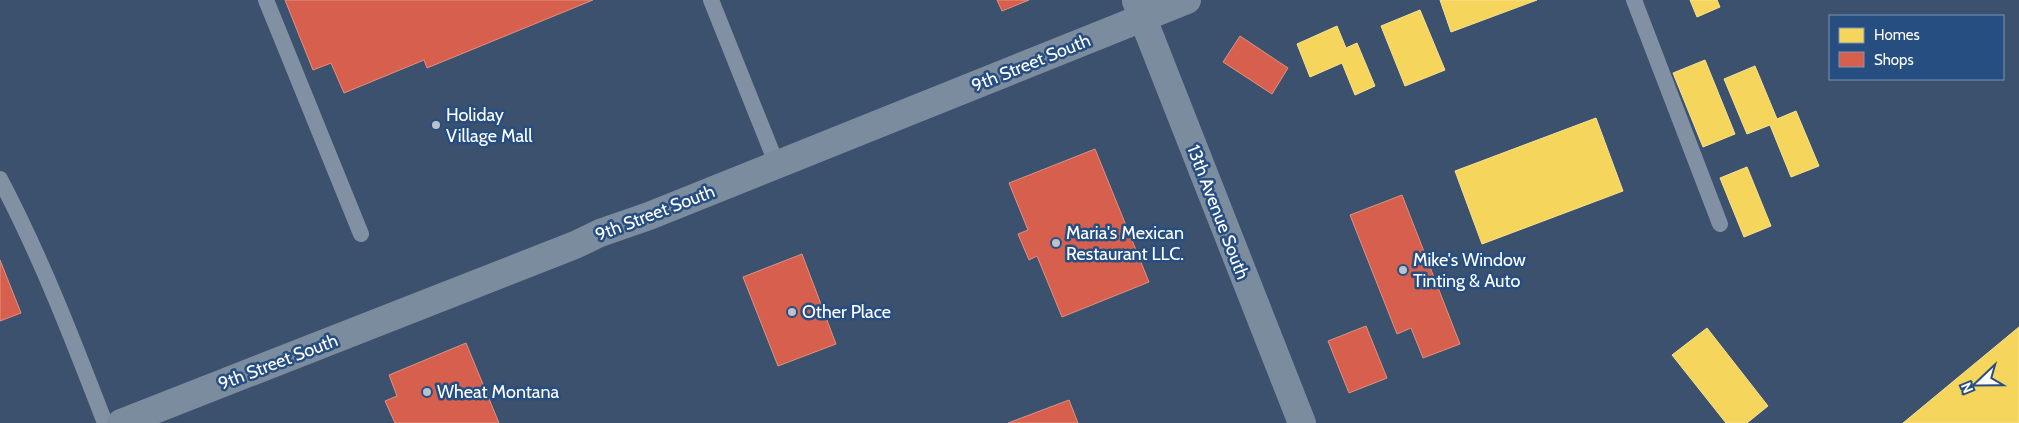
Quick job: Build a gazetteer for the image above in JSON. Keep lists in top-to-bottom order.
{
  "streets": {
    "street": ["9th Street South", "13th Avenue South"]
  },
  "crossings": [
    ["9th Street South", "13th Avenue South"]
  ],
  "places": [
    "Holiday Village Mall",
    "Maria's Mexican Restaurant LLC.",
    "Mike's Window Tinting & Auto",
    "Other Place",
    "Wheat Montana"
  ],
  "legend": ["Homes", "Shops"],
  "north": "left"
}
